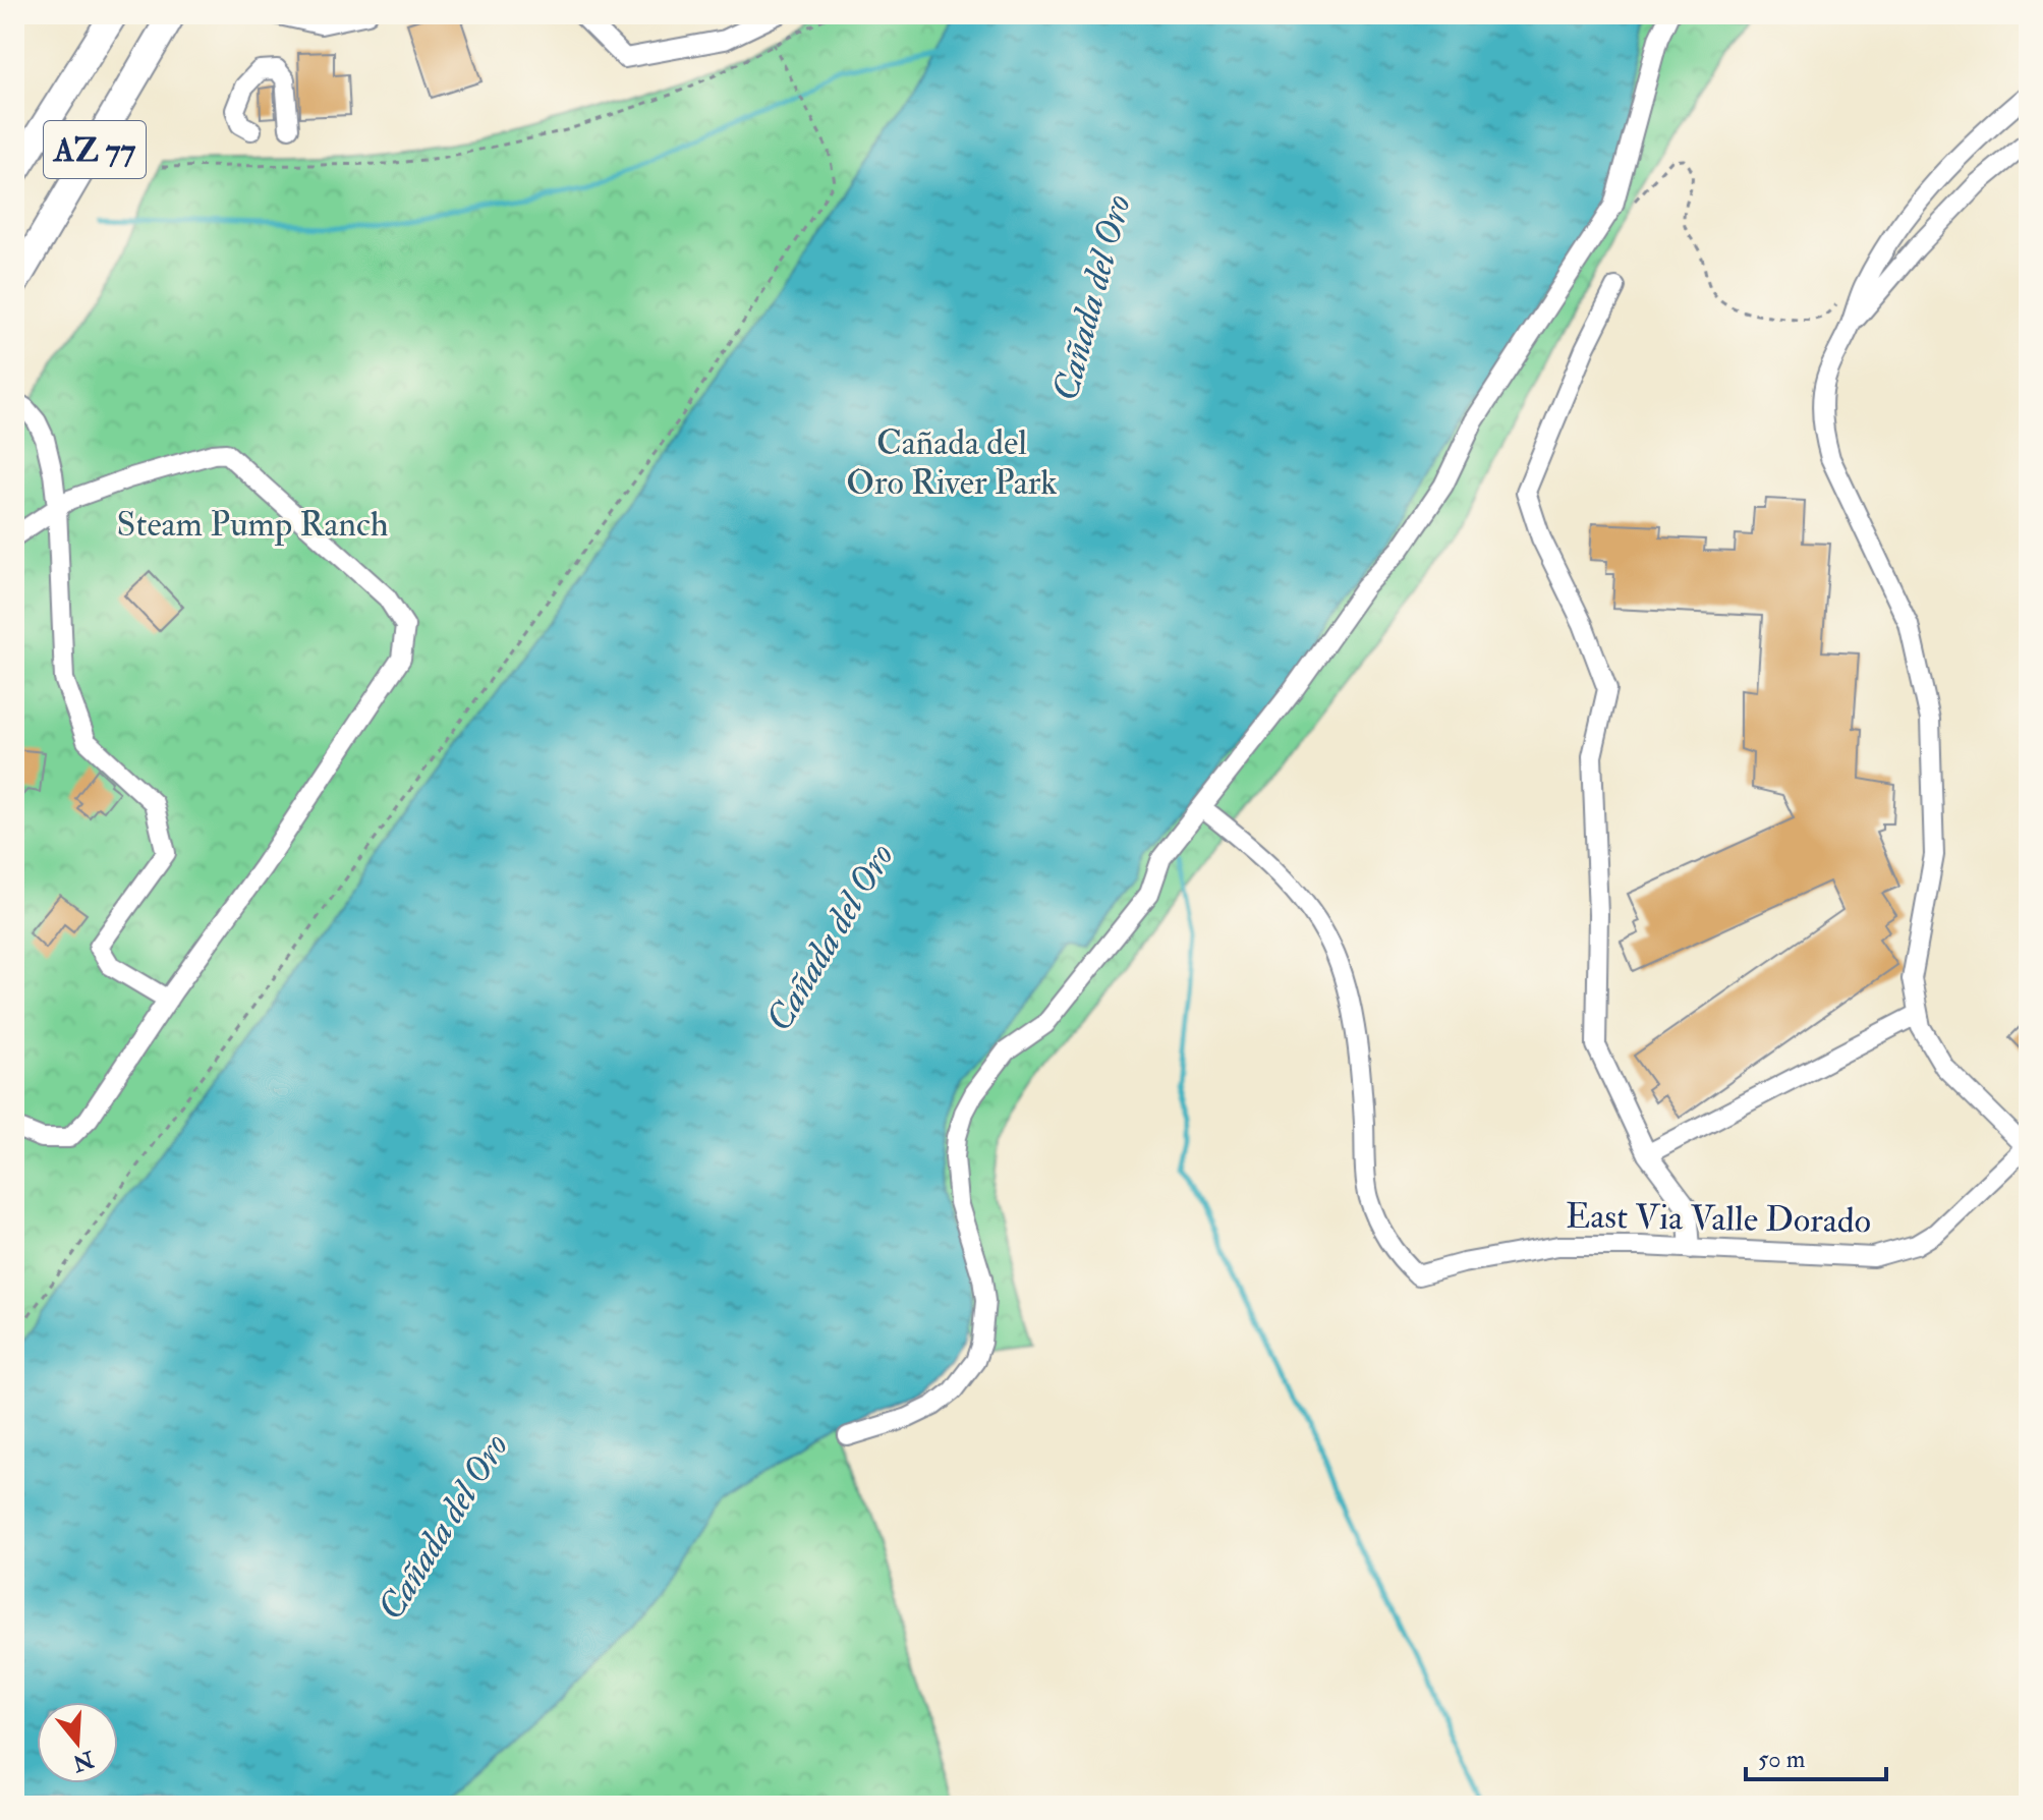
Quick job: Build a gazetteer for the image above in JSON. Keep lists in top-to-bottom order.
{
  "streets": {
    "highway": ["AZ 77"],
    "street": ["East Via Valle Dorado"]
  },
  "water": ["Cañada del Oro"],
  "parks": ["Cañada del Oro River Park", "Steam Pump Ranch"],
  "scale_bar": "50 m",
  "north": "bottom"
}
